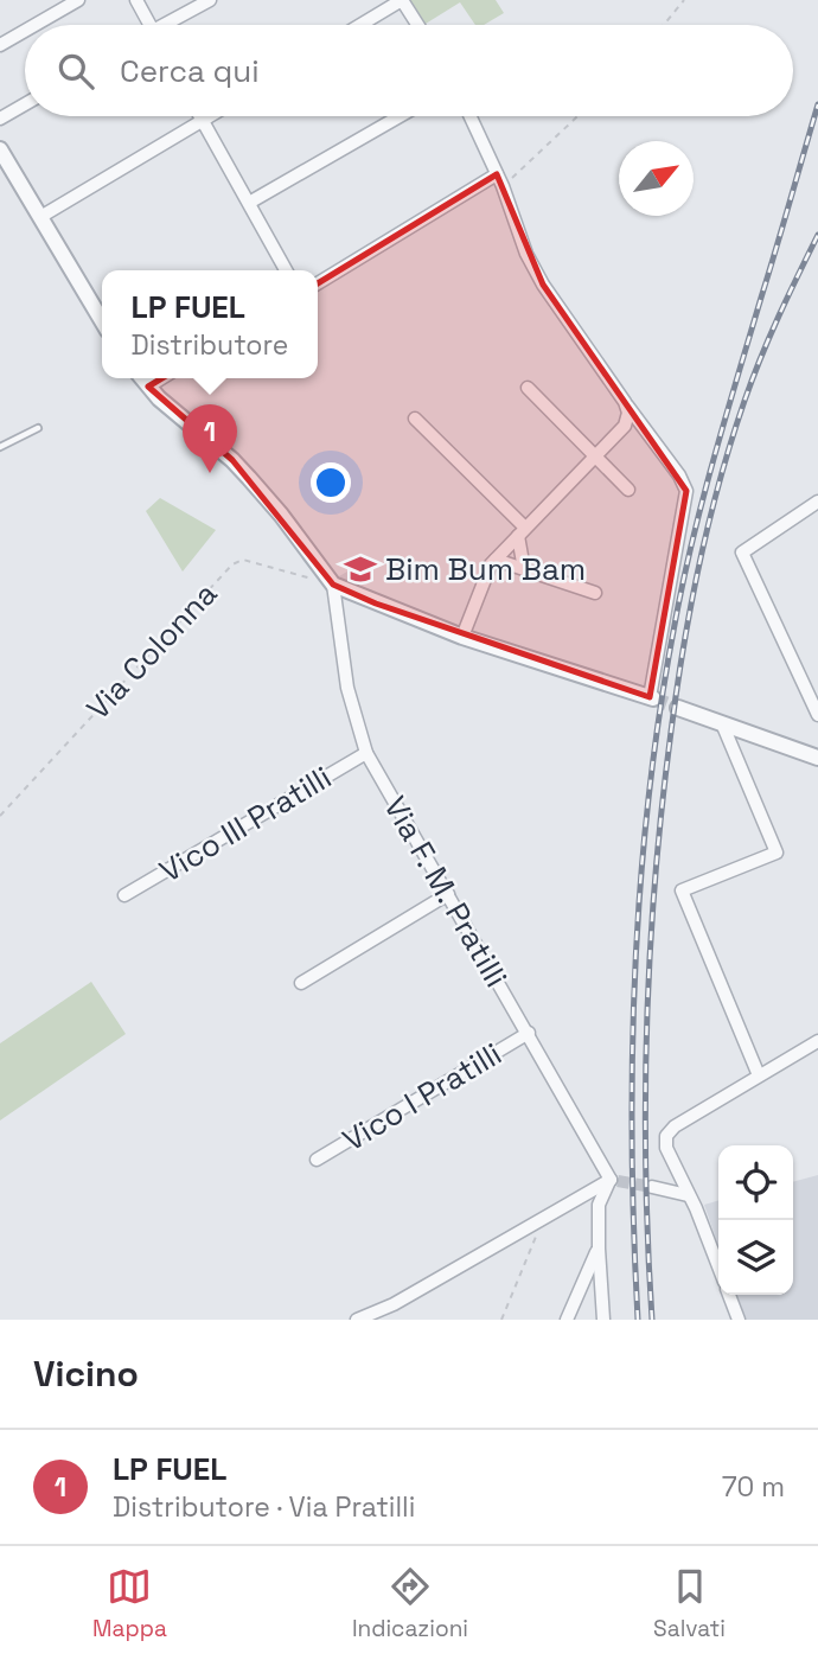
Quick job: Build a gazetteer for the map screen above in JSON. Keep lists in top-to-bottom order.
{
  "streets": {
    "street": ["Vico III Pratilli", "Via F. M. Pratilli", "Vico I Pratilli"],
    "path": ["Via Colonna"]
  },
  "crossings": [
    ["Via Colonna", "Via F. M. Pratilli"],
    ["Vico III Pratilli", "Via F. M. Pratilli"],
    ["Via F. M. Pratilli", "Vico I Pratilli"]
  ],
  "places": {
    "school or university": ["Bim Bum Bam"]
  },
  "north": "top right",
  "page": {
    "search": "Cerca qui",
    "popup": ["LP FUEL", "Distributore"],
    "pins": "1",
    "heading": "Vicino",
    "list": [
      {
        "mark": "1",
        "name": "LP FUEL",
        "note": "Distributore · Via Pratilli",
        "value": "70 m"
      }
    ],
    "nav": ["Mappa", "Indicazioni", "Salvati"]
  }
}
